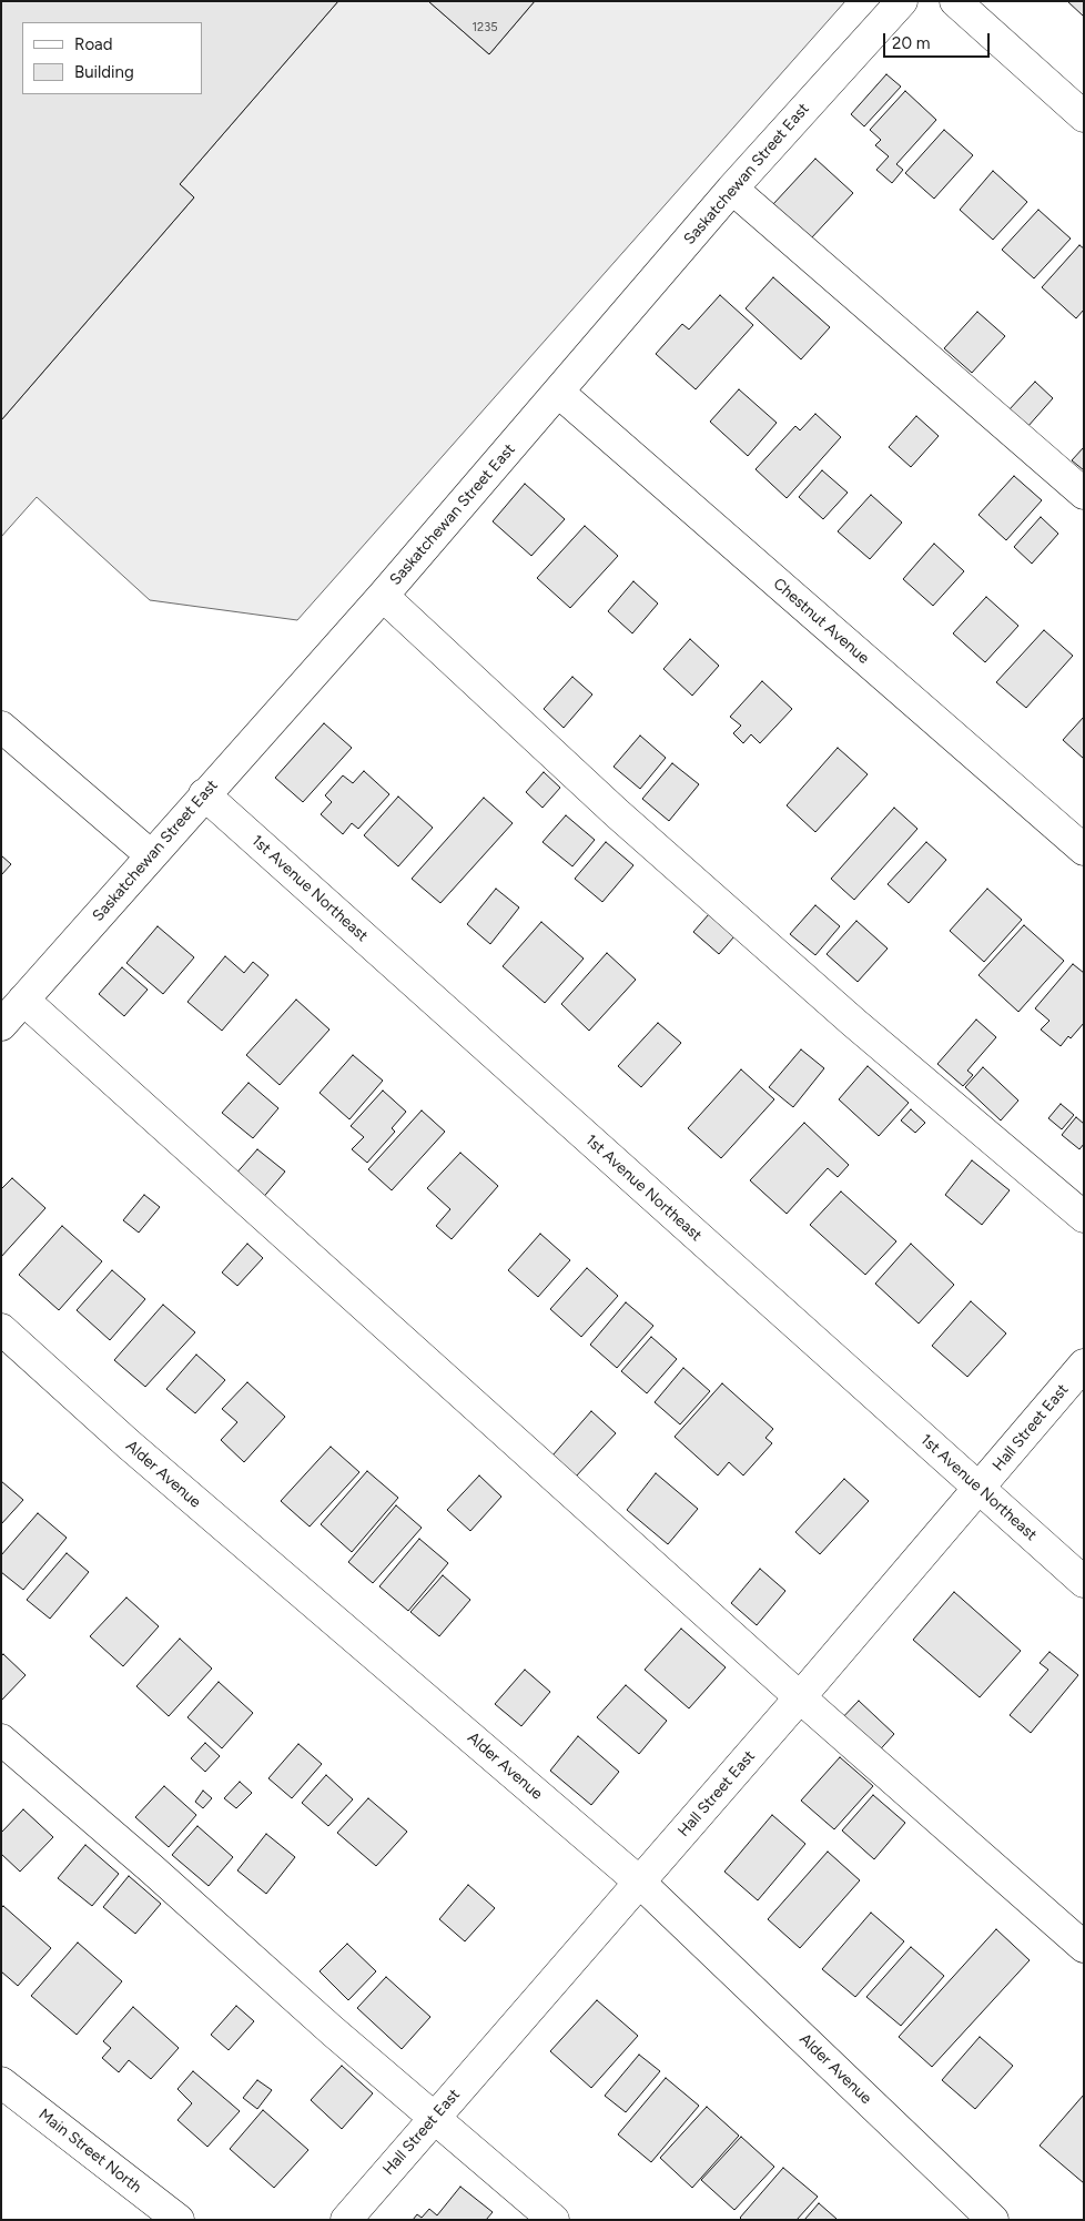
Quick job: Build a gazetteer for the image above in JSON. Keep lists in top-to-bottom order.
{
  "streets": {
    "street": [
      "Saskatchewan Street East",
      "Chestnut Avenue",
      "1st Avenue Northeast",
      "Hall Street East",
      "Alder Avenue",
      "Main Street North"
    ]
  },
  "crossings": [
    ["Saskatchewan Street East", "Chestnut Avenue"],
    ["Saskatchewan Street East", "1st Avenue Northeast"],
    ["1st Avenue Northeast", "Hall Street East"],
    ["Hall Street East", "Alder Avenue"]
  ],
  "house_numbers": ["1235"],
  "legend": ["Road", "Building"],
  "scale_bar": "20 m"
}
